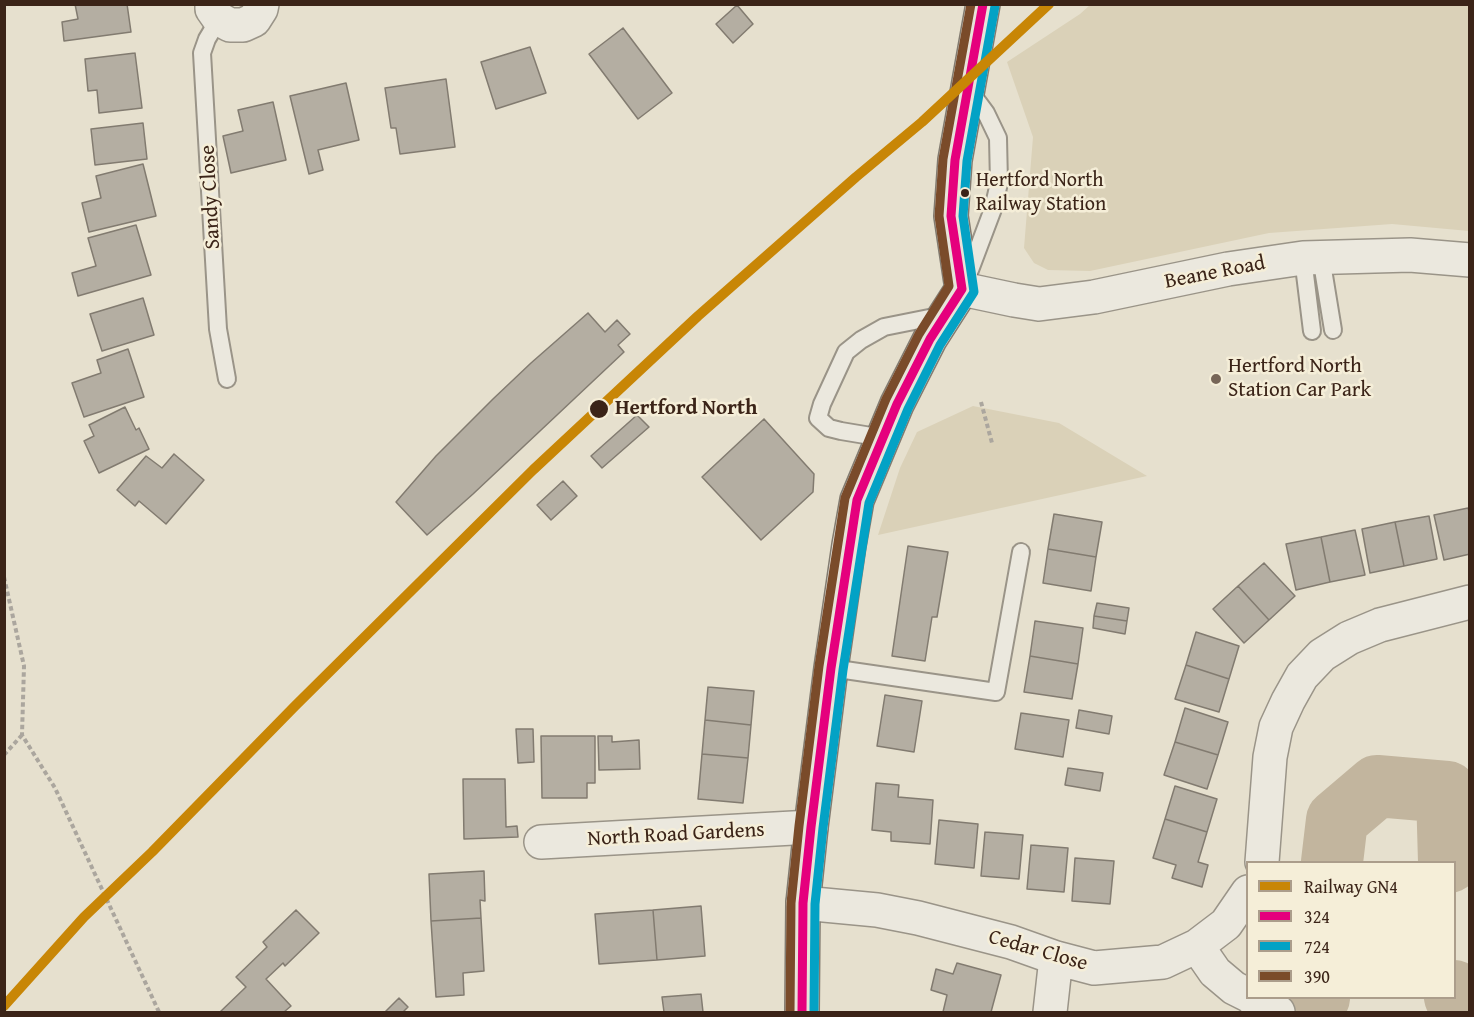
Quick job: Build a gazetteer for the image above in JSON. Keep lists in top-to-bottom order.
{
  "streets": {
    "street": [
      "Sandy Close",
      "Beane Road",
      "North Road Gardens",
      "Cedar Close"
    ]
  },
  "places": ["Hertford North Railway Station", "Hertford North Station Car Park", "Hertford North"],
  "lines": [
    "rail line GN4",
    "transit line 324",
    "transit line 390",
    "transit line 724"
  ],
  "legend": [
    "Railway GN4",
    "324",
    "724",
    "390"
  ]
}
